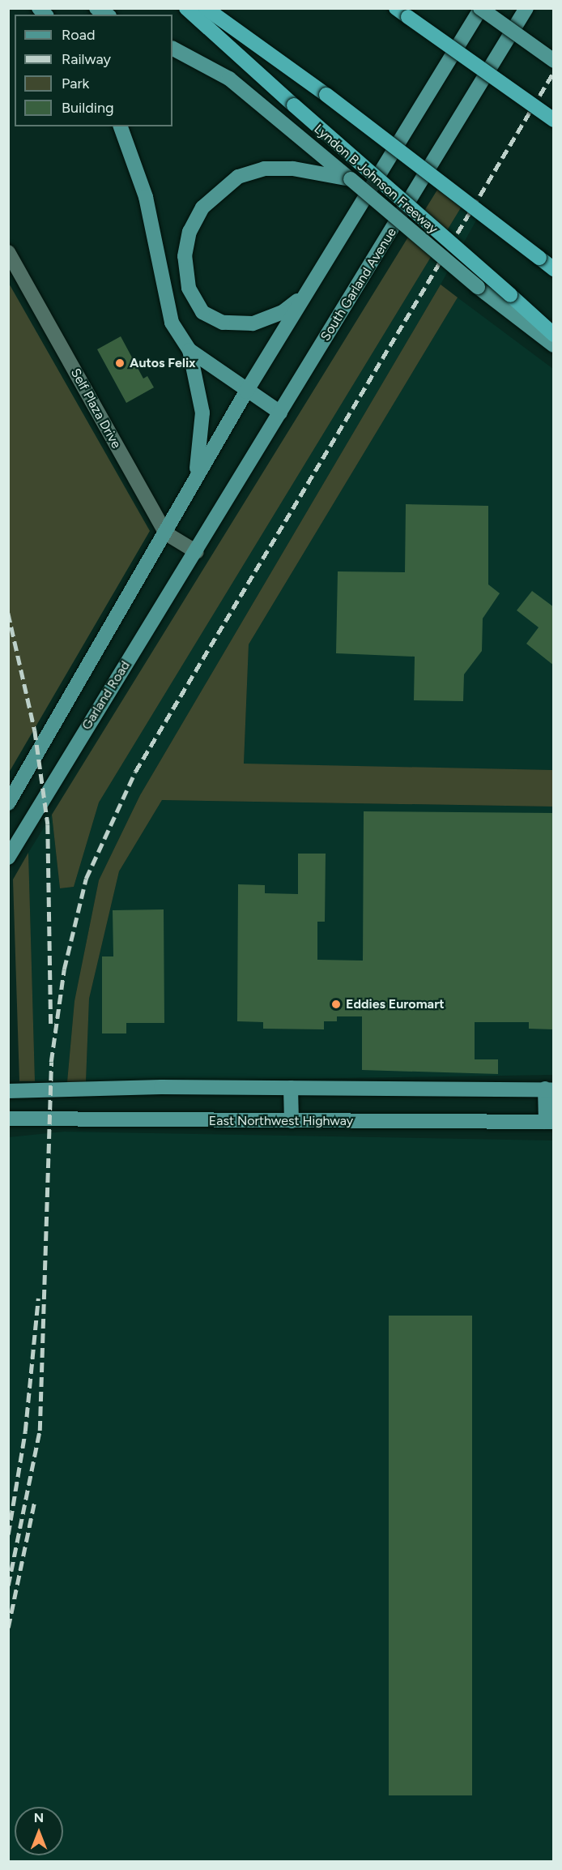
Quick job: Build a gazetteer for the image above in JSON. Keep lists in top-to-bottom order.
{
  "streets": {
    "main road": [
      "Lyndon B Johnson Freeway",
      "South Garland Avenue",
      "Garland Road",
      "East Northwest Highway"
    ],
    "street": ["Self Plaza Drive"]
  },
  "crossings": [
    ["South Garland Avenue", "Garland Road"],
    ["Self Plaza Drive", "Garland Road"]
  ],
  "places": ["Autos Felix", "Eddies Euromart"],
  "legend": [
    "Road",
    "Railway",
    "Park",
    "Building"
  ],
  "north": "top"
}
